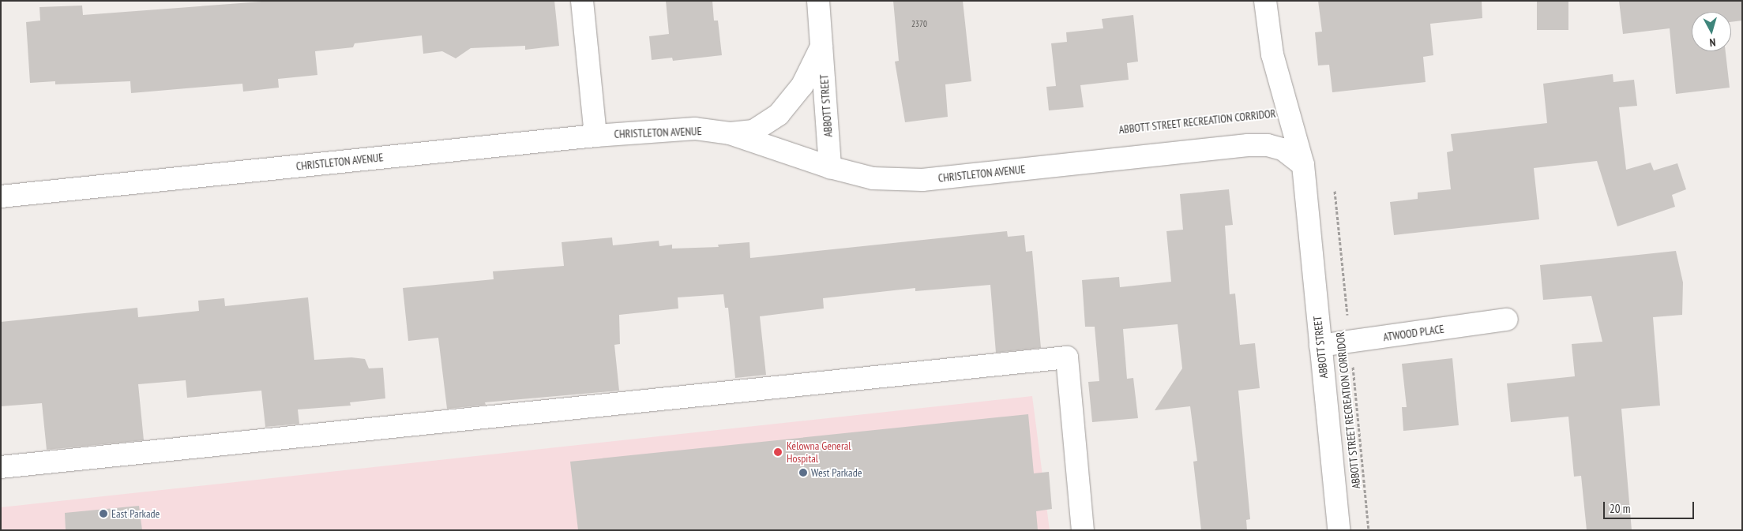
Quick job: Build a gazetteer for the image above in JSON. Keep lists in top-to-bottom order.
{
  "streets": {
    "street": ["ABBOTT STREET", "CHRISTLETON AVENUE", "ATWOOD PLACE"],
    "path": ["ABBOTT STREET RECREATION CORRIDOR"]
  },
  "crossings": [
    ["ABBOTT STREET", "CHRISTLETON AVENUE"],
    ["ABBOTT STREET", "ATWOOD PLACE"],
    ["ABBOTT STREET RECREATION CORRIDOR", "ATWOOD PLACE"]
  ],
  "places": ["Kelowna General Hospital", "West Parkade", "East Parkade"],
  "house_numbers": ["2370"],
  "scale_bar": "20 m",
  "north": "bottom"
}
